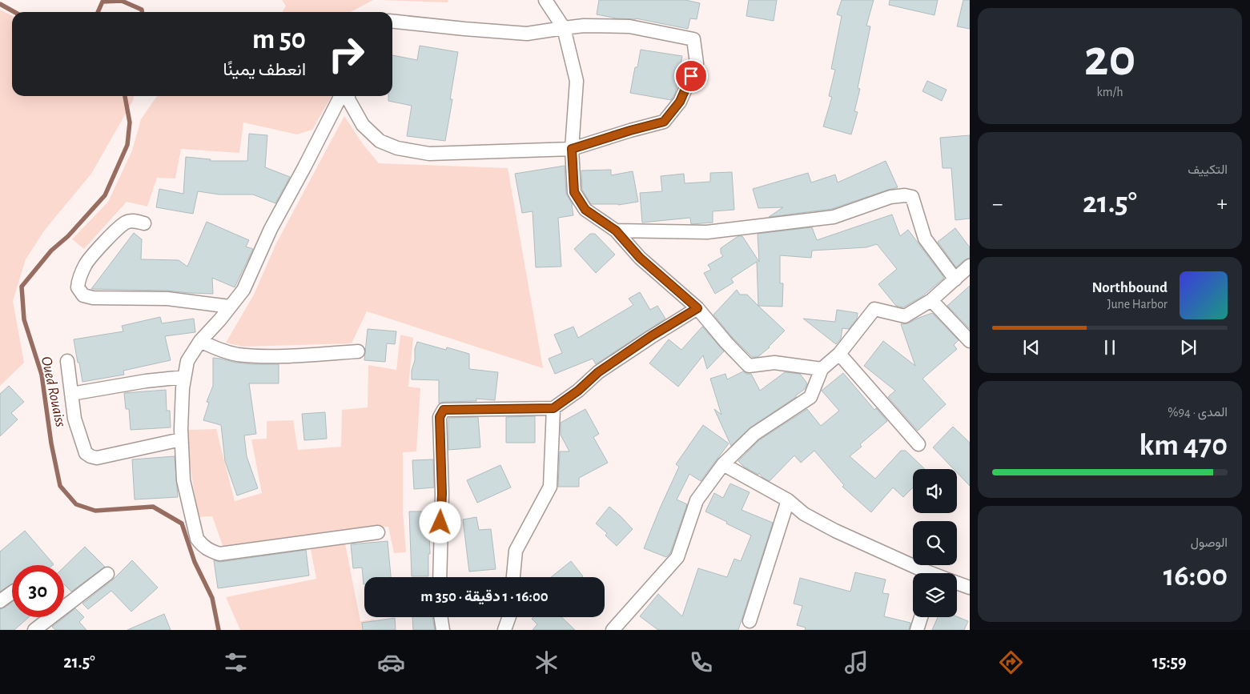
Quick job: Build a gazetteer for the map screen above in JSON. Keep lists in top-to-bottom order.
{
  "water": ["Oued Rouaiss"],
  "page": {
    "tile": [
      ["20", "km/h"],
      "التكييف",
      ["المدى · 94%", "470 km"],
      ["الوصول", "16:00"]
    ],
    "turn": ["50 m", "انعطف يمينًا"],
    "heat": ["−", "21.5°", "+"],
    "song": ["Northbound", "June Harbor"],
    "limit": "30",
    "trip": "16:00 · 1 دقيقة · 350 m",
    "tabs": ["15:59", "21.5°"]
  }
}
